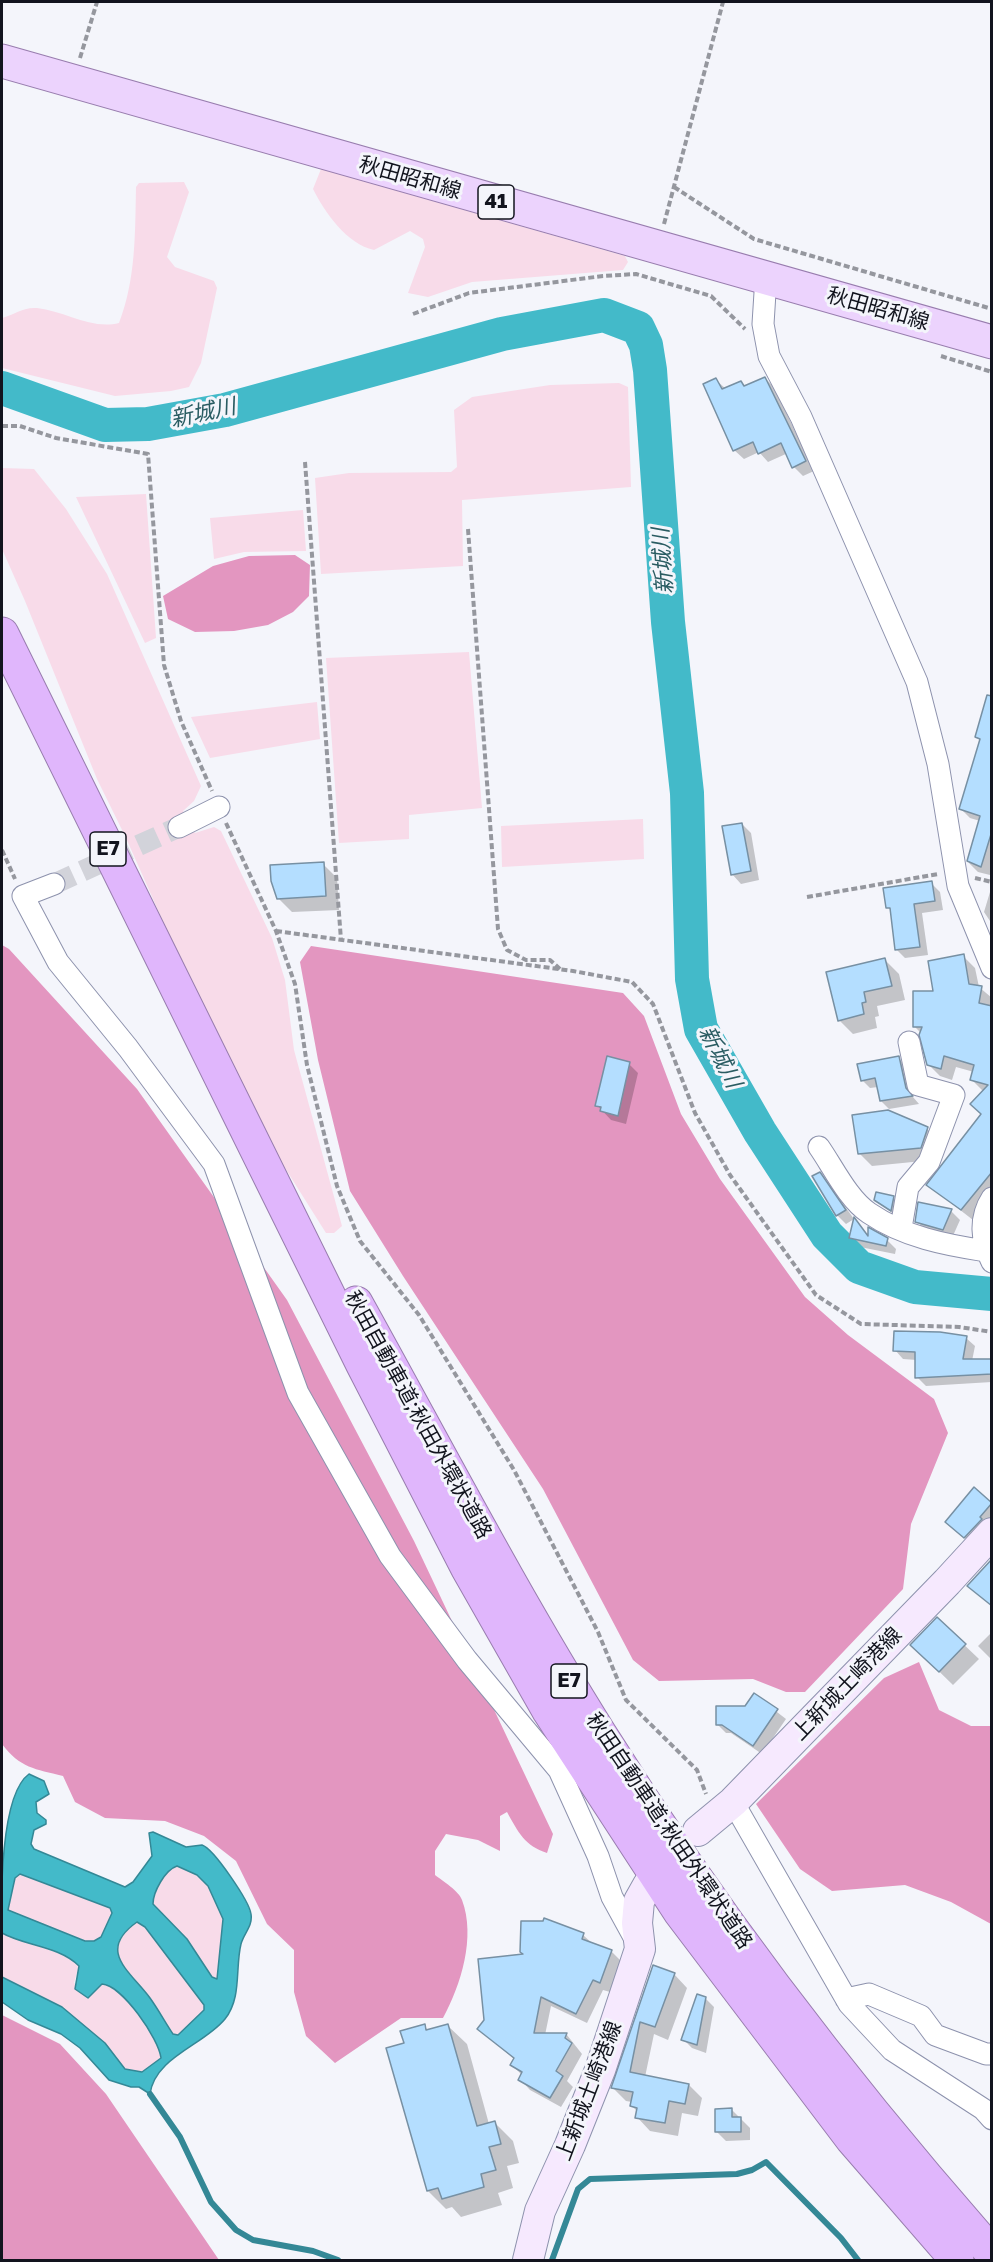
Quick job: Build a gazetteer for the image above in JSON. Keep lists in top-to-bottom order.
{
  "streets": {
    "highway": ["E7", "秋田自動車道;秋田外環状道路"],
    "main road": ["秋田昭和線", "41", "上新城土崎港線"]
  },
  "water": ["新城川"]
}
